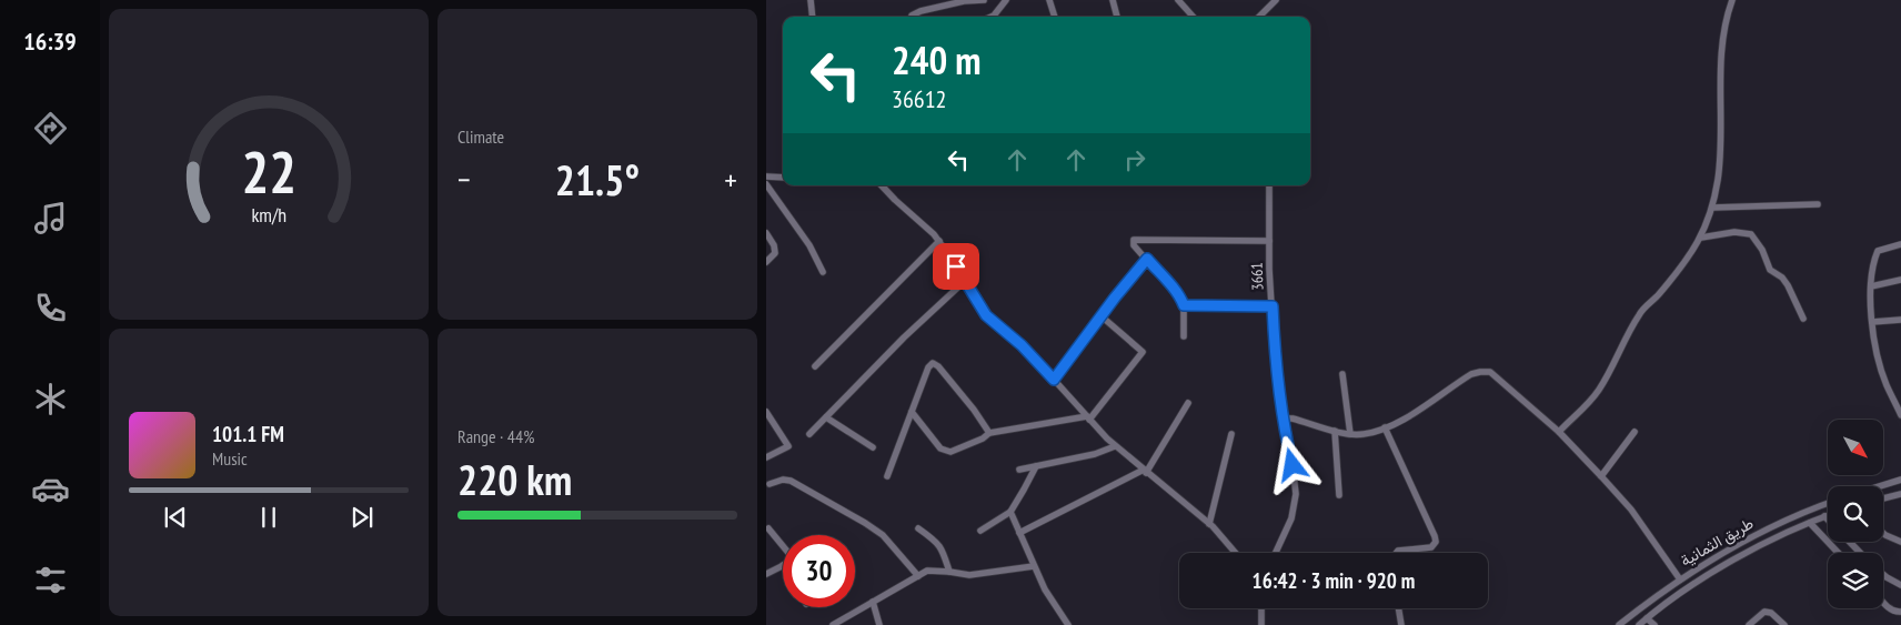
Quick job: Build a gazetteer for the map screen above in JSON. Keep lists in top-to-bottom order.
{
  "streets": {
    "street": ["3661", "طريق الثمانية"]
  },
  "north": "bottom right",
  "page": {
    "tabs": "16:39",
    "tile": [
      "Climate",
      ["Range · 44%", "220 km"]
    ],
    "turn": ["240 m", "36612"],
    "heat": ["−", "21.5°", "+"],
    "song": ["101.1 FM", "Music"],
    "limit": "30",
    "trip": "16:42 · 3 min · 920 m",
    "gauge": ["22", "km/h"]
  }
}
